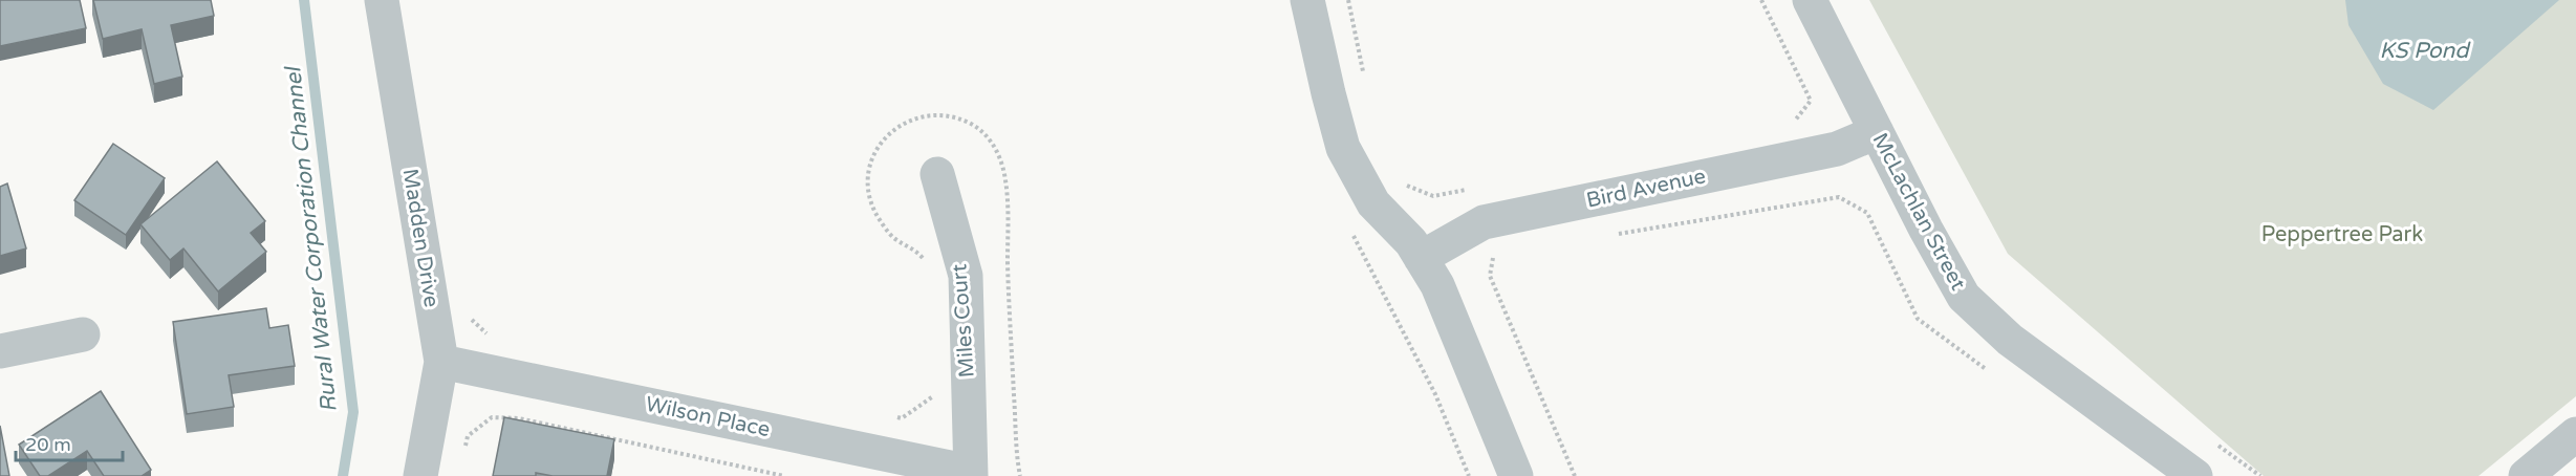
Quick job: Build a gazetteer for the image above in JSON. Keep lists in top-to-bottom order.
{
  "streets": {
    "street": [
      "Bird Avenue",
      "McLachlan Street",
      "Madden Drive",
      "Miles Court",
      "Wilson Place"
    ]
  },
  "crossings": [
    ["Bird Avenue", "McLachlan Street"],
    ["Madden Drive", "Wilson Place"],
    ["Miles Court", "Wilson Place"]
  ],
  "water": ["KS Pond", "Rural Water Corporation Channel"],
  "parks": ["Peppertree Park"],
  "scale_bar": "20 m"
}
